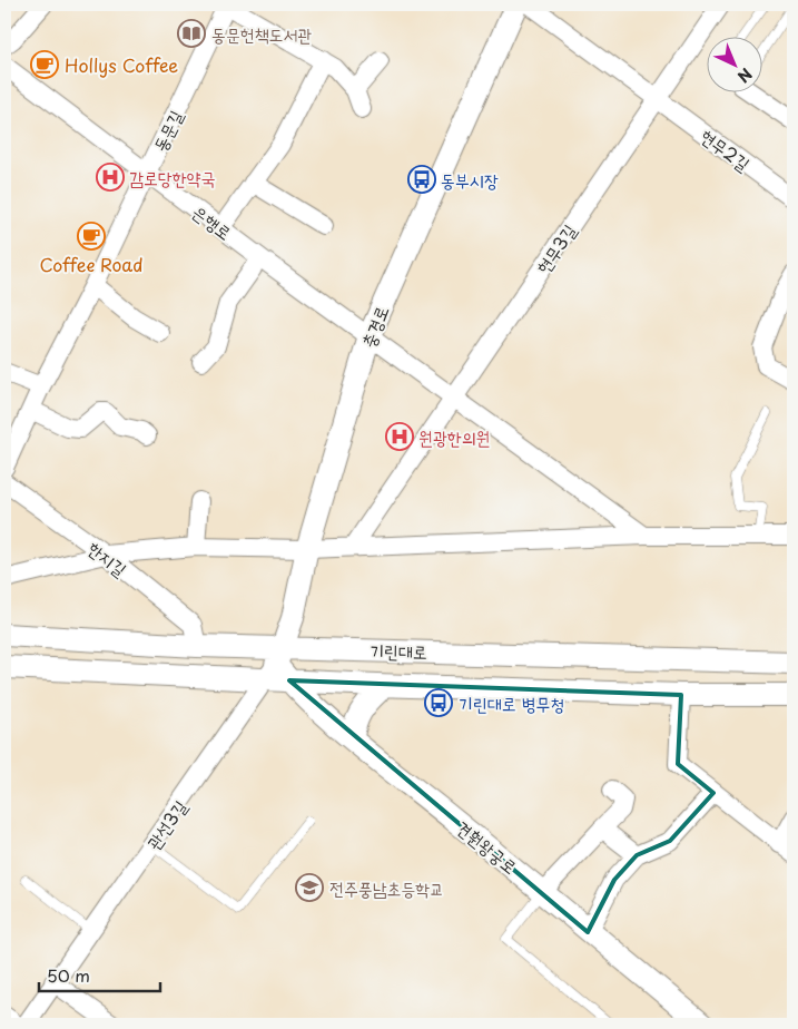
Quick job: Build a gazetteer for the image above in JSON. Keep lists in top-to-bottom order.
{
  "streets": {
    "street": [
      "동문길",
      "현무2길",
      "은행로",
      "현무3길",
      "충경로",
      "한지길",
      "기린대로",
      "관선3길",
      "견훤왕궁로"
    ]
  },
  "crossings": [
    ["동문길", "은행로"],
    ["현무2길", "현무3길"],
    ["은행로", "충경로"],
    ["충경로", "기린대로"],
    ["충경로", "관선3길"],
    ["충경로", "견훤왕궁로"],
    ["한지길", "기린대로"],
    ["기린대로", "관선3길"],
    ["기린대로", "견훤왕궁로"],
    ["관선3길", "견훤왕궁로"]
  ],
  "places": {
    "library": ["동문헌책도서관"],
    "cafe": ["Hollys Coffee", "Coffee Road"],
    "hospital": ["감로당한약국", "원광한의원"],
    "bus stop": ["동부시장", "기린대로 병무청"],
    "school or university": ["전주풍남초등학교"]
  },
  "scale_bar": "50 m",
  "north": "bottom right"
}
